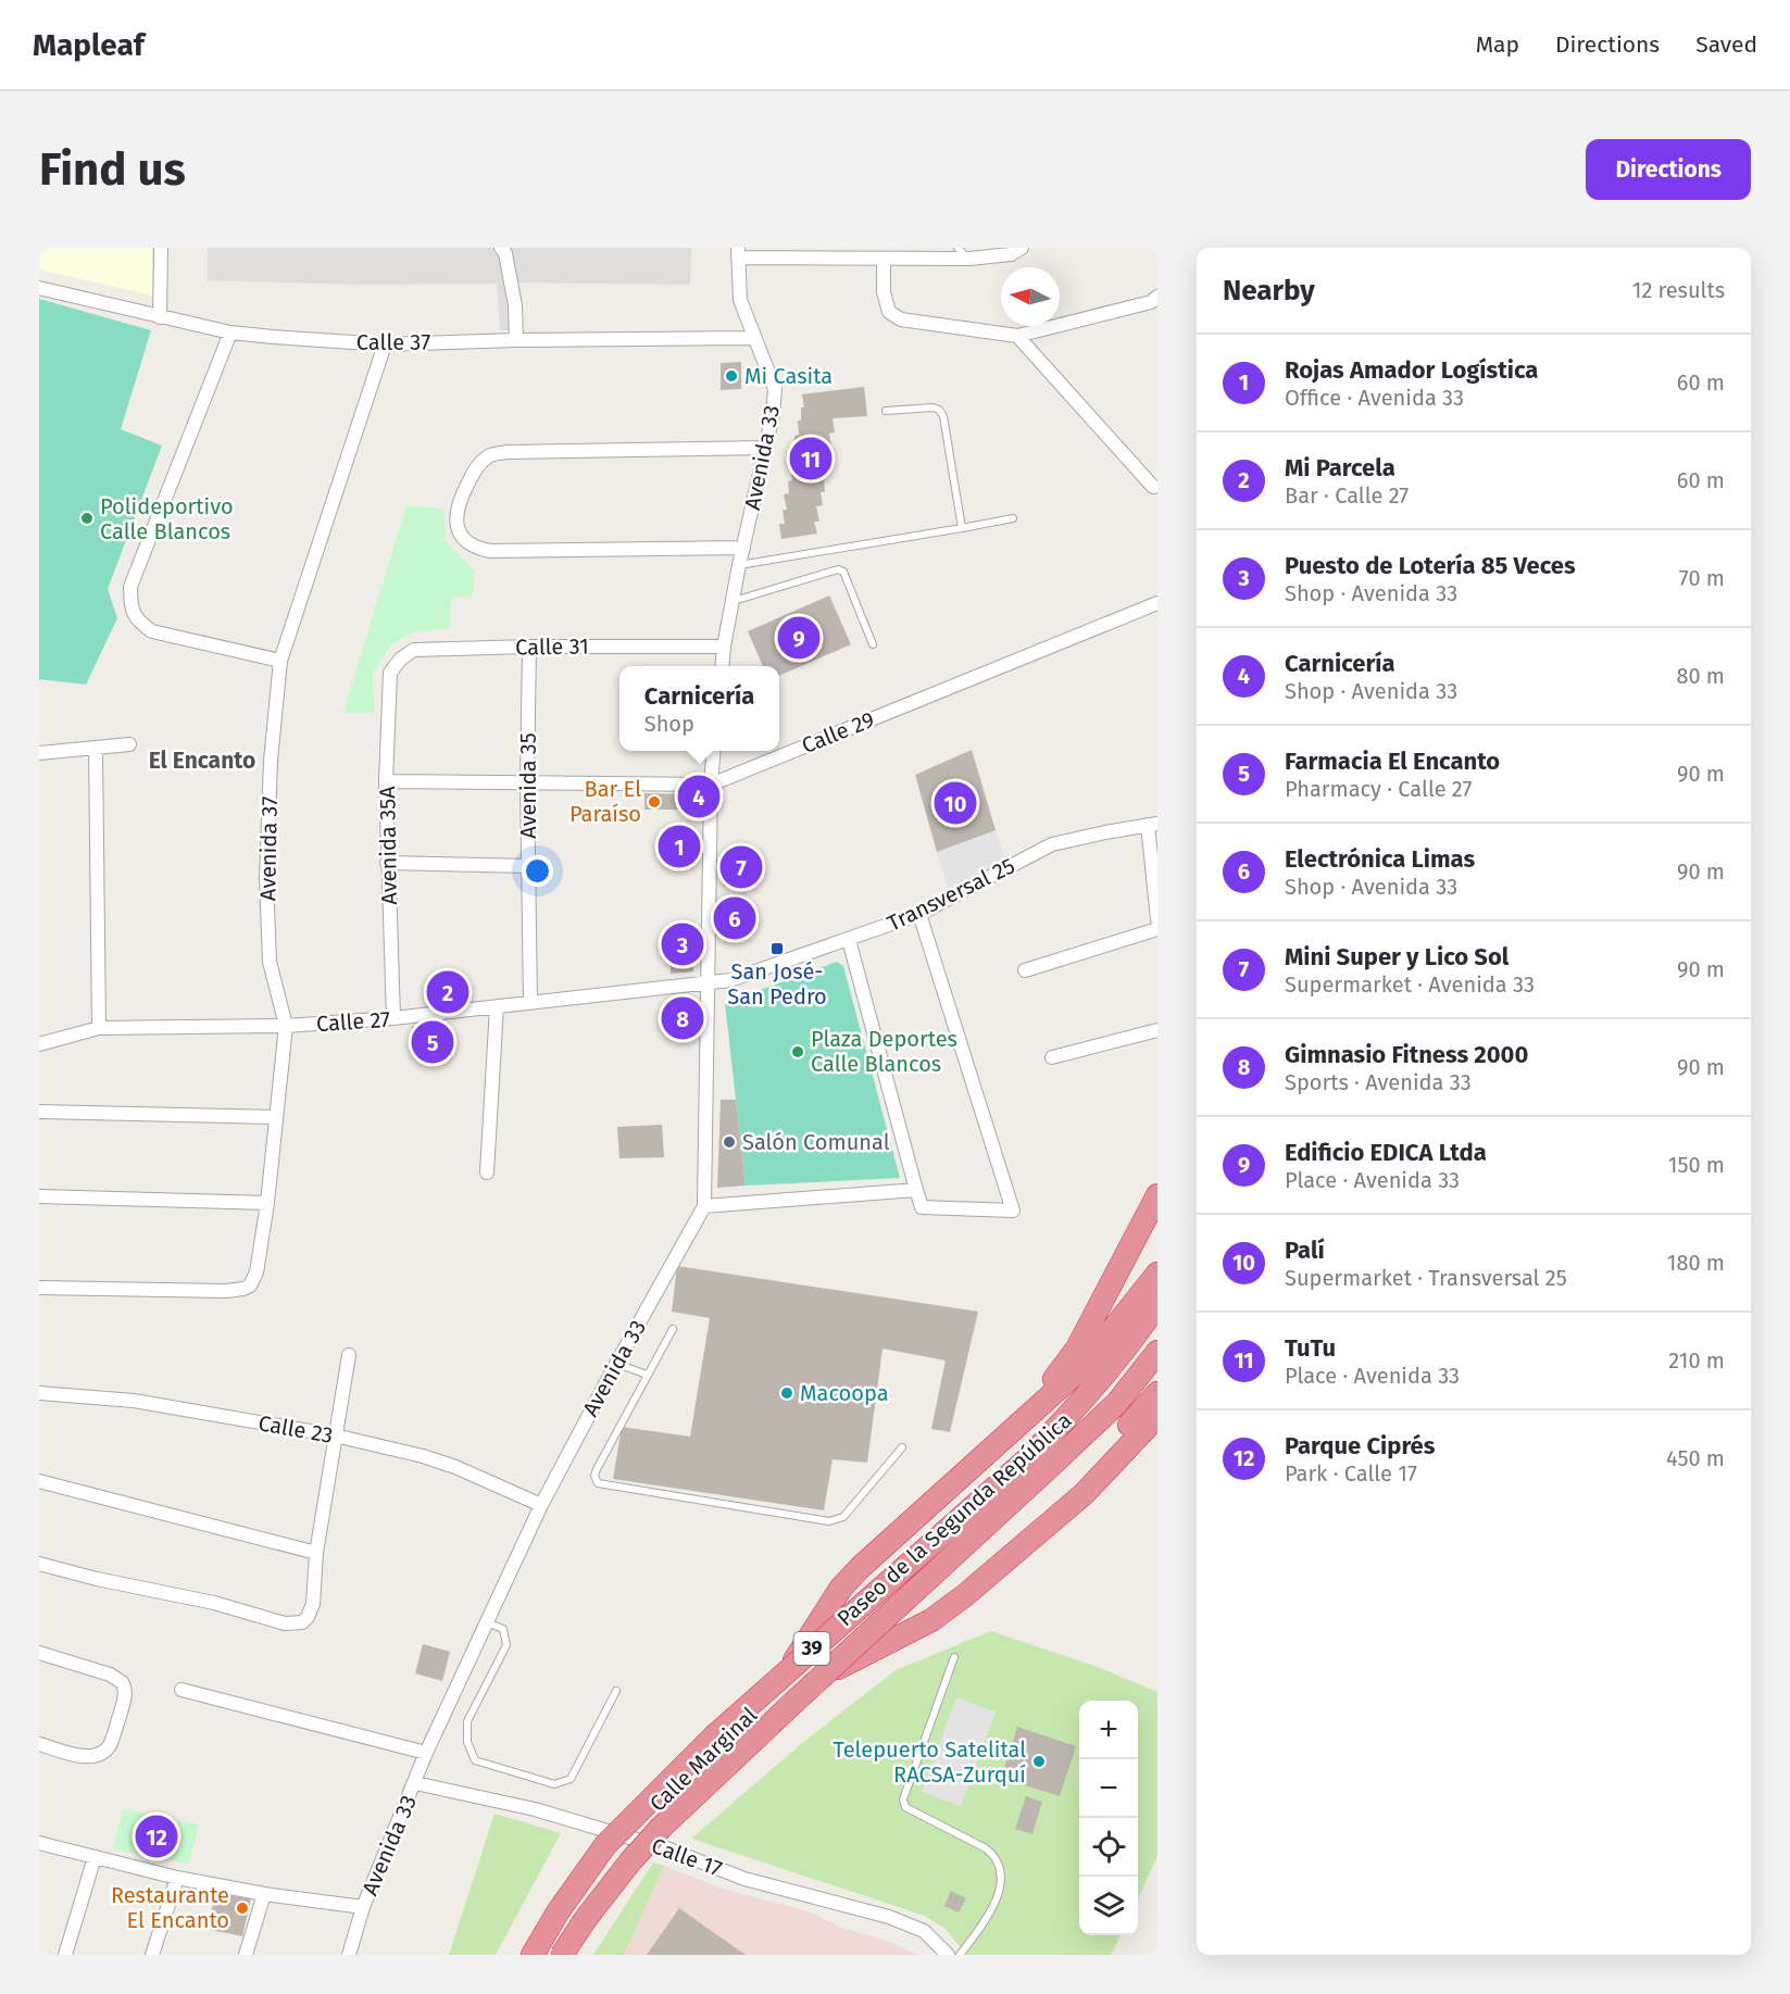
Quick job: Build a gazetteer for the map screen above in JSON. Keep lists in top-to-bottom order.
{
  "streets": {
    "highway": ["Paseo de la Segunda República", "39"],
    "street": [
      "Calle 37",
      "Avenida 33",
      "Calle 31",
      "Calle 29",
      "Avenida 35",
      "Avenida 35A",
      "Avenida 37",
      "Transversal 25",
      "Calle 27",
      "Calle 23",
      "Calle Marginal",
      "Calle 17"
    ]
  },
  "crossings": [
    ["Calle 37", "Avenida 33"],
    ["Calle 37", "Avenida 37"],
    ["Avenida 33", "Calle 31"],
    ["Avenida 33", "Calle 29"],
    ["Avenida 33", "Transversal 25"],
    ["Avenida 33", "Calle 27"],
    ["Avenida 33", "Calle 23"],
    ["Avenida 33", "Calle 17"],
    ["Calle 31", "Avenida 35"],
    ["Calle 31", "Avenida 35A"],
    ["Calle 29", "Avenida 35"],
    ["Calle 29", "Avenida 35A"],
    ["Avenida 35", "Calle 27"],
    ["Avenida 35A", "Calle 27"],
    ["Avenida 37", "Calle 27"],
    ["Transversal 25", "Calle 27"],
    ["Calle Marginal", "Calle 17"]
  ],
  "districts": ["El Encanto"],
  "places": {
    "other": [
      "Mi Casita",
      "Polideportivo Calle Blancos",
      "Bar El Paraíso",
      "Plaza Deportes Calle Blancos",
      "Salón Comunal",
      "Macoopa",
      "Telepuerto Satelital RACSA-Zurquí",
      "Restaurante El Encanto"
    ],
    "transit": ["San José- San Pedro"]
  },
  "north": "left",
  "page": {
    "header": "Mapleaf",
    "nav": ["Map", "Directions", "Saved"],
    "buttons": "Directions",
    "title": "Find us",
    "heading": ["Nearby", "12 results"],
    "list": [
      {
        "mark": "1",
        "name": "Rojas Amador Logística",
        "note": "Office · Avenida 33",
        "value": "60 m"
      },
      {
        "mark": "2",
        "name": "Mi Parcela",
        "note": "Bar · Calle 27",
        "value": "60 m"
      },
      {
        "mark": "3",
        "name": "Puesto de Lotería 85 Veces",
        "note": "Shop · Avenida 33",
        "value": "70 m"
      },
      {
        "mark": "4",
        "name": "Carnicería",
        "note": "Shop · Avenida 33",
        "value": "80 m"
      },
      {
        "mark": "5",
        "name": "Farmacia El Encanto",
        "note": "Pharmacy · Calle 27",
        "value": "90 m"
      },
      {
        "mark": "6",
        "name": "Electrónica Limas",
        "note": "Shop · Avenida 33",
        "value": "90 m"
      },
      {
        "mark": "7",
        "name": "Mini Super y Lico Sol",
        "note": "Supermarket · Avenida 33",
        "value": "90 m"
      },
      {
        "mark": "8",
        "name": "Gimnasio Fitness 2000",
        "note": "Sports · Avenida 33",
        "value": "90 m"
      },
      {
        "mark": "9",
        "name": "Edificio EDICA Ltda",
        "note": "Place · Avenida 33",
        "value": "150 m"
      },
      {
        "mark": "10",
        "name": "Palí",
        "note": "Supermarket · Transversal 25",
        "value": "180 m"
      },
      {
        "mark": "11",
        "name": "TuTu",
        "note": "Place · Avenida 33",
        "value": "210 m"
      },
      {
        "mark": "12",
        "name": "Parque Ciprés",
        "note": "Park · Calle 17",
        "value": "450 m"
      }
    ],
    "pins": [
      "11",
      "9",
      "4",
      "10",
      "1",
      "7",
      "6",
      "3",
      "2",
      "8",
      "5",
      "12"
    ],
    "popup": ["Carnicería", "Shop"],
    "map_buttons": ["+", "−"]
  }
}
